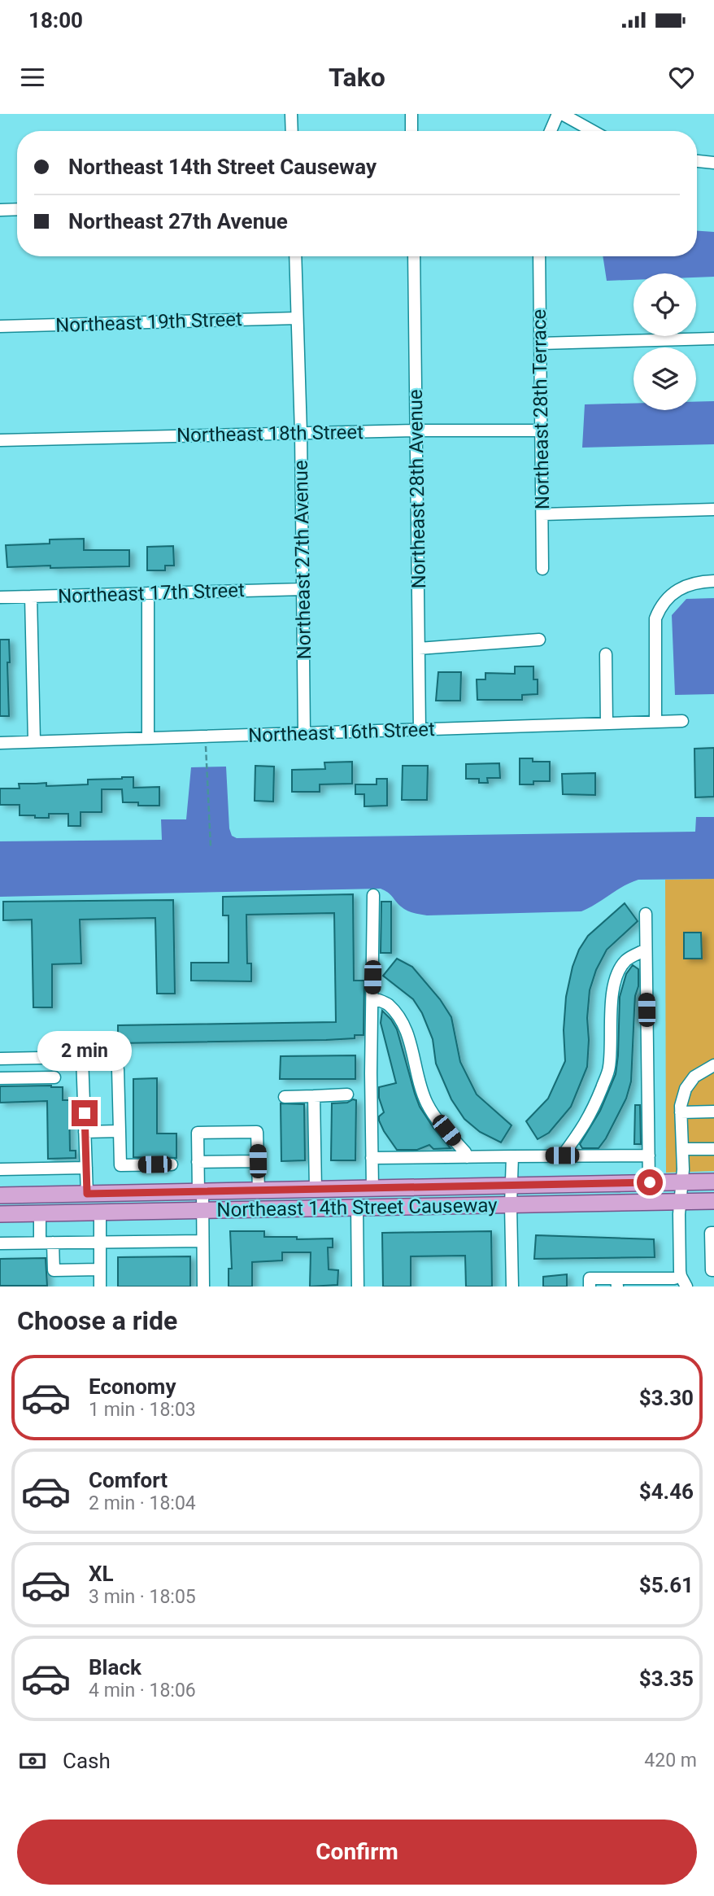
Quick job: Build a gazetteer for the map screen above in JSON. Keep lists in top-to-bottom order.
{
  "streets": {
    "main road": ["Northeast 14th Street Causeway"],
    "street": [
      "Northeast 19th Street",
      "Northeast 28th Terrace",
      "Northeast 18th Street",
      "Northeast 28th Avenue",
      "Northeast 27th Avenue",
      "Northeast 17th Street",
      "Northeast 16th Street"
    ]
  },
  "crossings": [
    ["Northeast 19th Street", "Northeast 27th Avenue"],
    ["Northeast 28th Terrace", "Northeast 18th Street"],
    ["Northeast 18th Street", "Northeast 28th Avenue"],
    ["Northeast 18th Street", "Northeast 27th Avenue"],
    ["Northeast 28th Avenue", "Northeast 16th Street"],
    ["Northeast 27th Avenue", "Northeast 17th Street"],
    ["Northeast 27th Avenue", "Northeast 16th Street"]
  ],
  "page": {
    "status": "18:00",
    "header": "Tako",
    "banner": ["Northeast 14th Street Causeway", "Northeast 27th Avenue"],
    "bubble": "2 min",
    "heading": "Choose a ride",
    "list": [
      {
        "name": "Economy",
        "note": "1 min · 18:03",
        "value": "$3.30"
      },
      {
        "name": "Comfort",
        "note": "2 min · 18:04",
        "value": "$4.46"
      },
      {
        "name": "XL",
        "note": "3 min · 18:05",
        "value": "$5.61"
      },
      {
        "name": "Black",
        "note": "4 min · 18:06",
        "value": "$3.35"
      }
    ],
    "pay": ["Cash", "420 m"],
    "buttons": "Confirm"
  }
}
